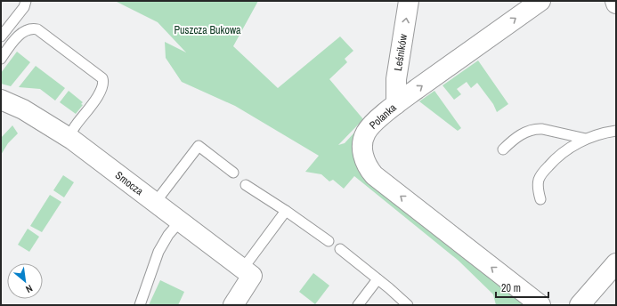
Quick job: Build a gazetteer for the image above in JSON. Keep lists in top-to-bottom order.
{
  "streets": {
    "street": ["Leśników", "Polanka", "Smocza"]
  },
  "crossings": [
    ["Leśników", "Polanka"]
  ],
  "one_way": ["Leśników"],
  "parks": ["Puszcza Bukowa"],
  "scale_bar": "20 m",
  "north": "bottom right"
}
